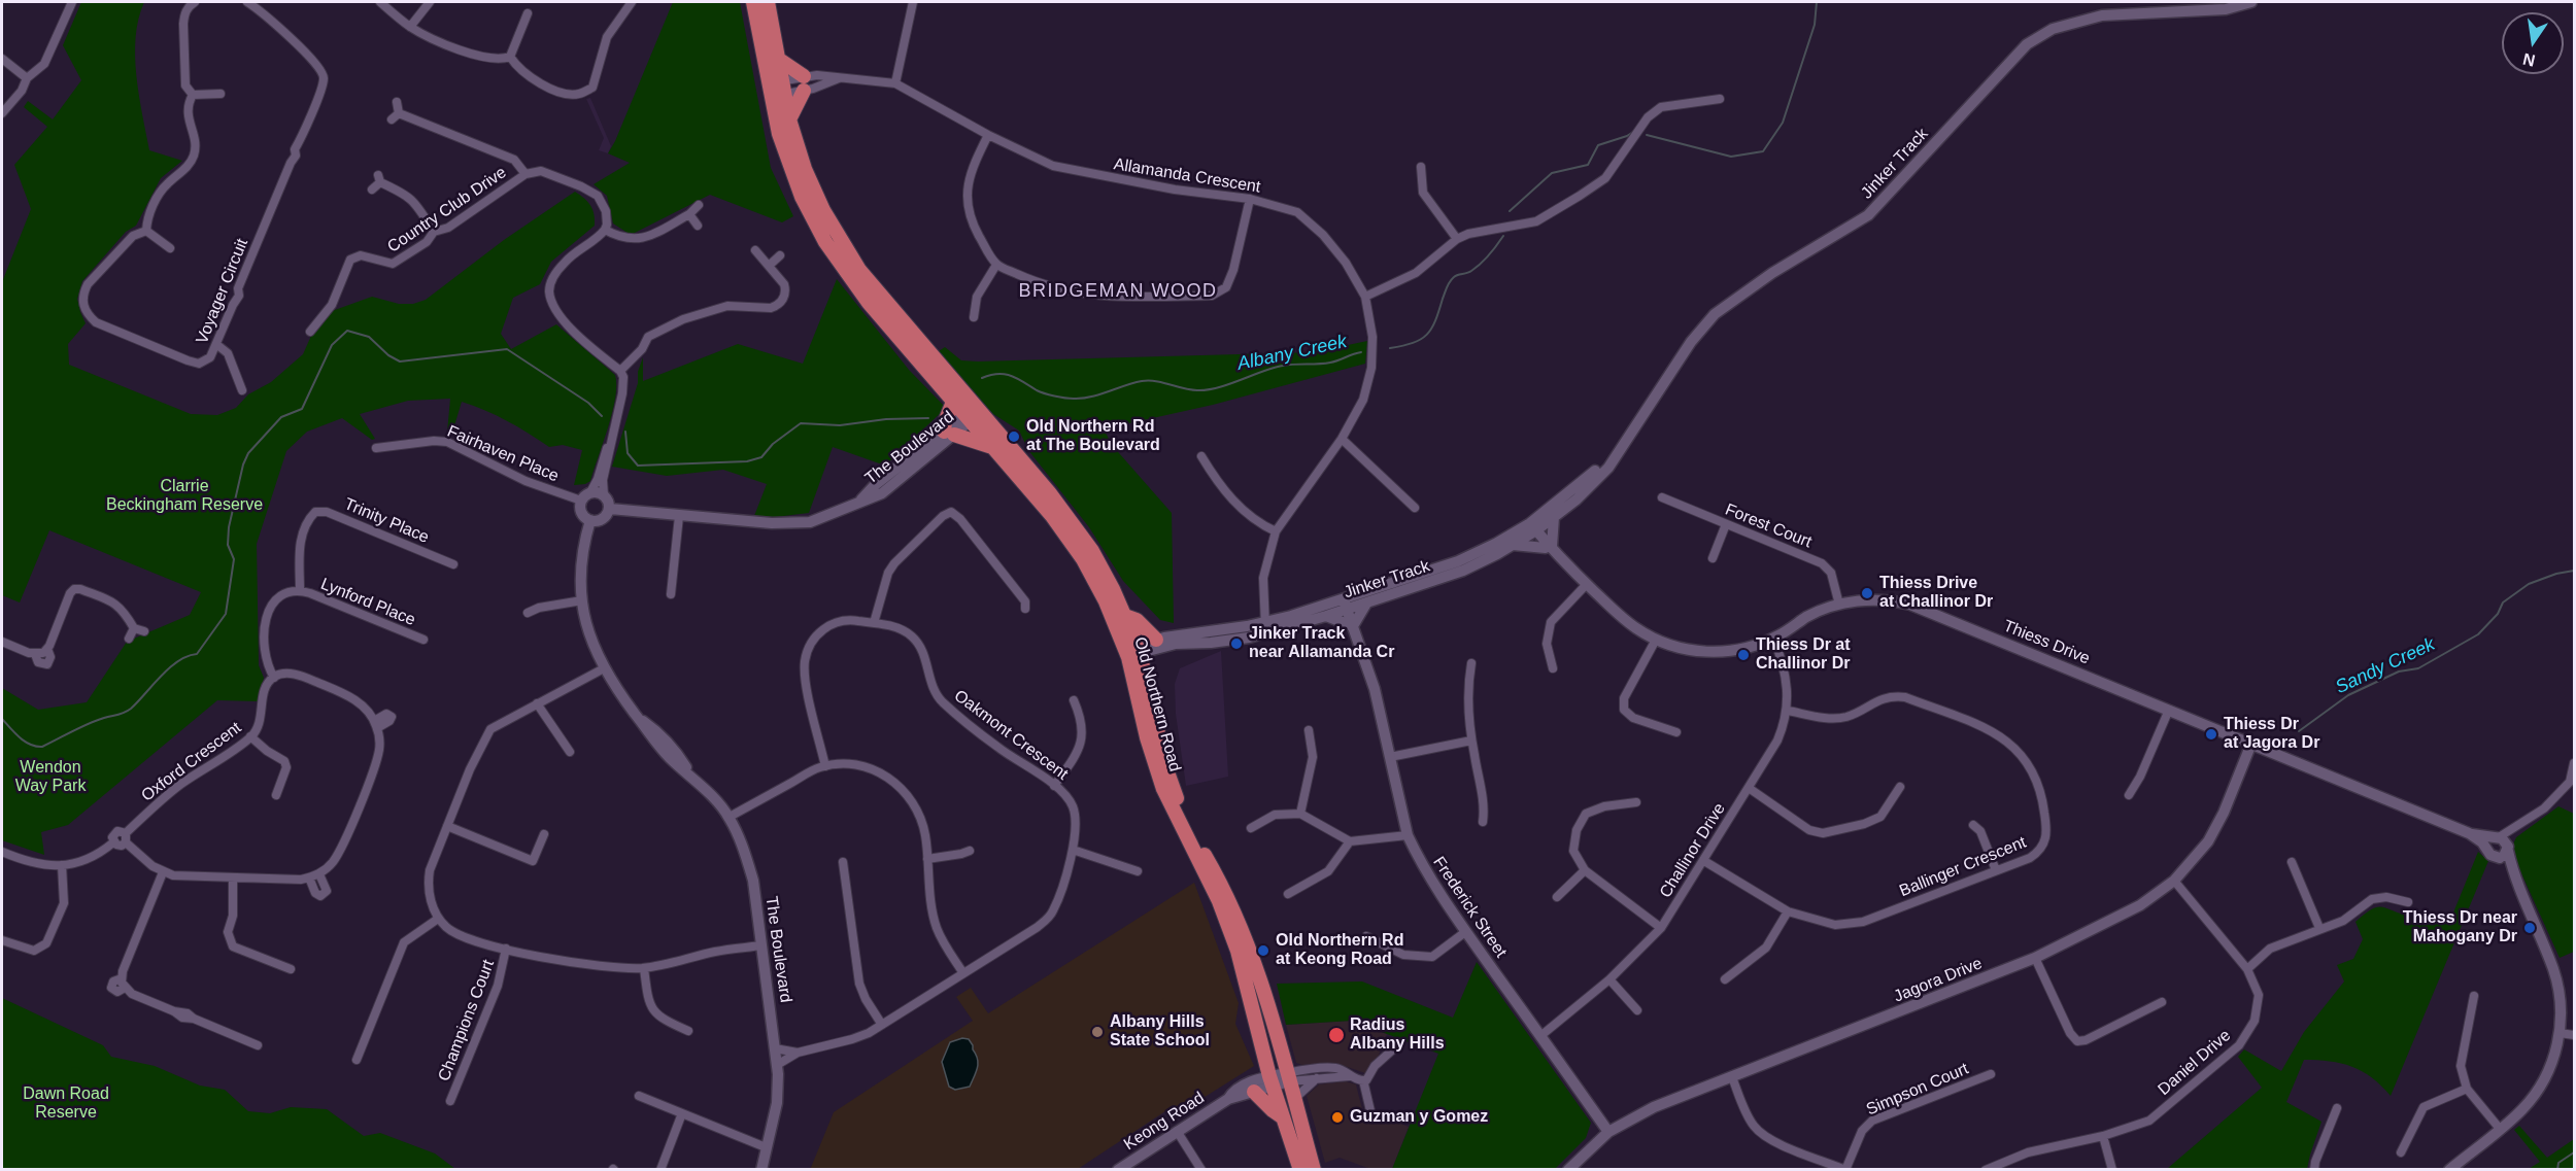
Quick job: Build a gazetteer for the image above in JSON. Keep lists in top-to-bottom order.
{
  "streets": {
    "highway": ["Old Northern Road"],
    "street": [
      "Jinker Track",
      "Allamanda Crescent",
      "Country Club Drive",
      "Voyager Circuit",
      "The Boulevard",
      "Fairhaven Place",
      "Trinity Place",
      "Forest Court",
      "Lynford Place",
      "Thiess Drive",
      "Oakmont Crescent",
      "Oxford Crescent",
      "Challinor Drive",
      "Ballinger Crescent",
      "Frederick Street",
      "Jagora Drive",
      "Champions Court",
      "Daniel Drive",
      "Simpson Court",
      "Keong Road"
    ]
  },
  "crossings": [
    ["Jinker Track", "Allamanda Crescent"],
    ["Jinker Track", "Thiess Drive"],
    ["Jinker Track", "Old Northern Road"],
    ["Jinker Track", "Frederick Street"],
    ["Allamanda Crescent", "Old Northern Road"],
    ["The Boulevard", "Fairhaven Place"],
    ["The Boulevard", "Old Northern Road"],
    ["The Boulevard", "Oakmont Crescent"],
    ["Trinity Place", "Lynford Place"],
    ["Forest Court", "Thiess Drive"],
    ["Lynford Place", "Oxford Crescent"],
    ["Thiess Drive", "Challinor Drive"],
    ["Thiess Drive", "Jagora Drive"],
    ["Old Northern Road", "Keong Road"],
    ["Challinor Drive", "Ballinger Crescent"],
    ["Challinor Drive", "Frederick Street"],
    ["Frederick Street", "Jagora Drive"],
    ["Jagora Drive", "Daniel Drive"]
  ],
  "districts": ["BRIDGEMAN WOOD"],
  "water": ["Albany Creek", "Sandy Creek"],
  "parks": ["Clarrie Beckingham Reserve", "Wendon Way Park", "Dawn Road Reserve"],
  "places": [
    "Old Northern Rd at The Boulevard",
    "Thiess Drive at Challinor Dr",
    "Jinker Track near Allamanda Cr",
    "Thiess Dr at Challinor Dr",
    "Thiess Dr at Jagora Dr",
    "Thiess Dr near Mahogany Dr",
    "Old Northern Rd at Keong Road",
    "Albany Hills State School",
    "Radius Albany Hills",
    "Guzman y Gomez"
  ],
  "north": "bottom"
}
